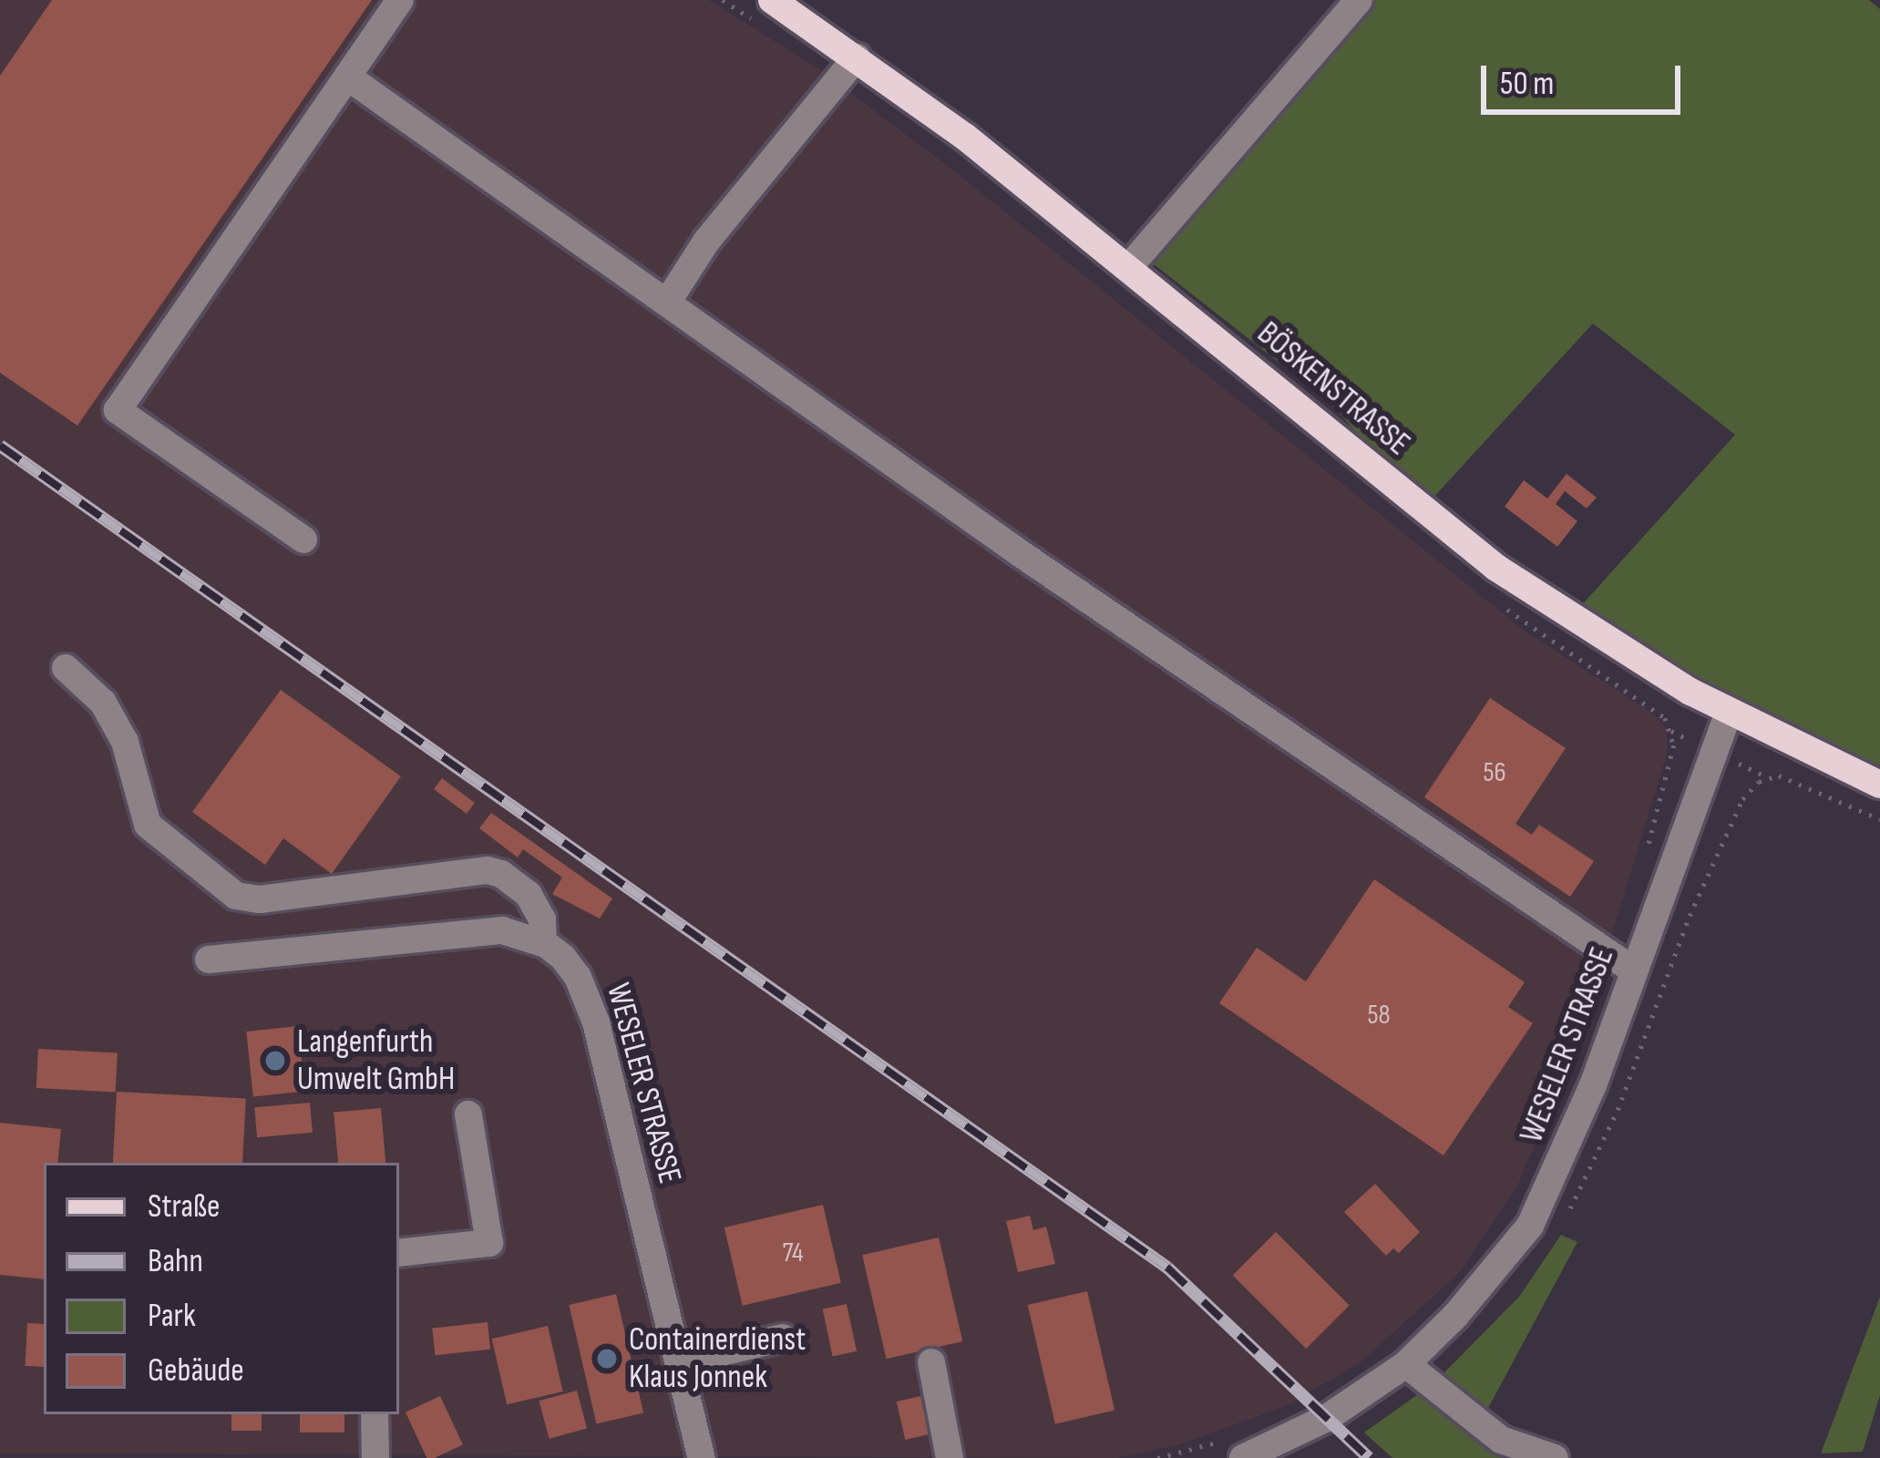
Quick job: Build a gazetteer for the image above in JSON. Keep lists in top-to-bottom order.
{
  "streets": {
    "main road": ["BÖSKENSTRASSE"],
    "street": ["WESELER STRASSE"]
  },
  "crossings": [
    ["BÖSKENSTRASSE", "WESELER STRASSE"]
  ],
  "places": ["Langenfurth Umwelt GmbH", "Containerdienst Klaus Jonnek"],
  "house_numbers": ["56", "58", "74"],
  "legend": [
    "Straße",
    "Bahn",
    "Park",
    "Gebäude"
  ],
  "scale_bar": "50 m"
}
